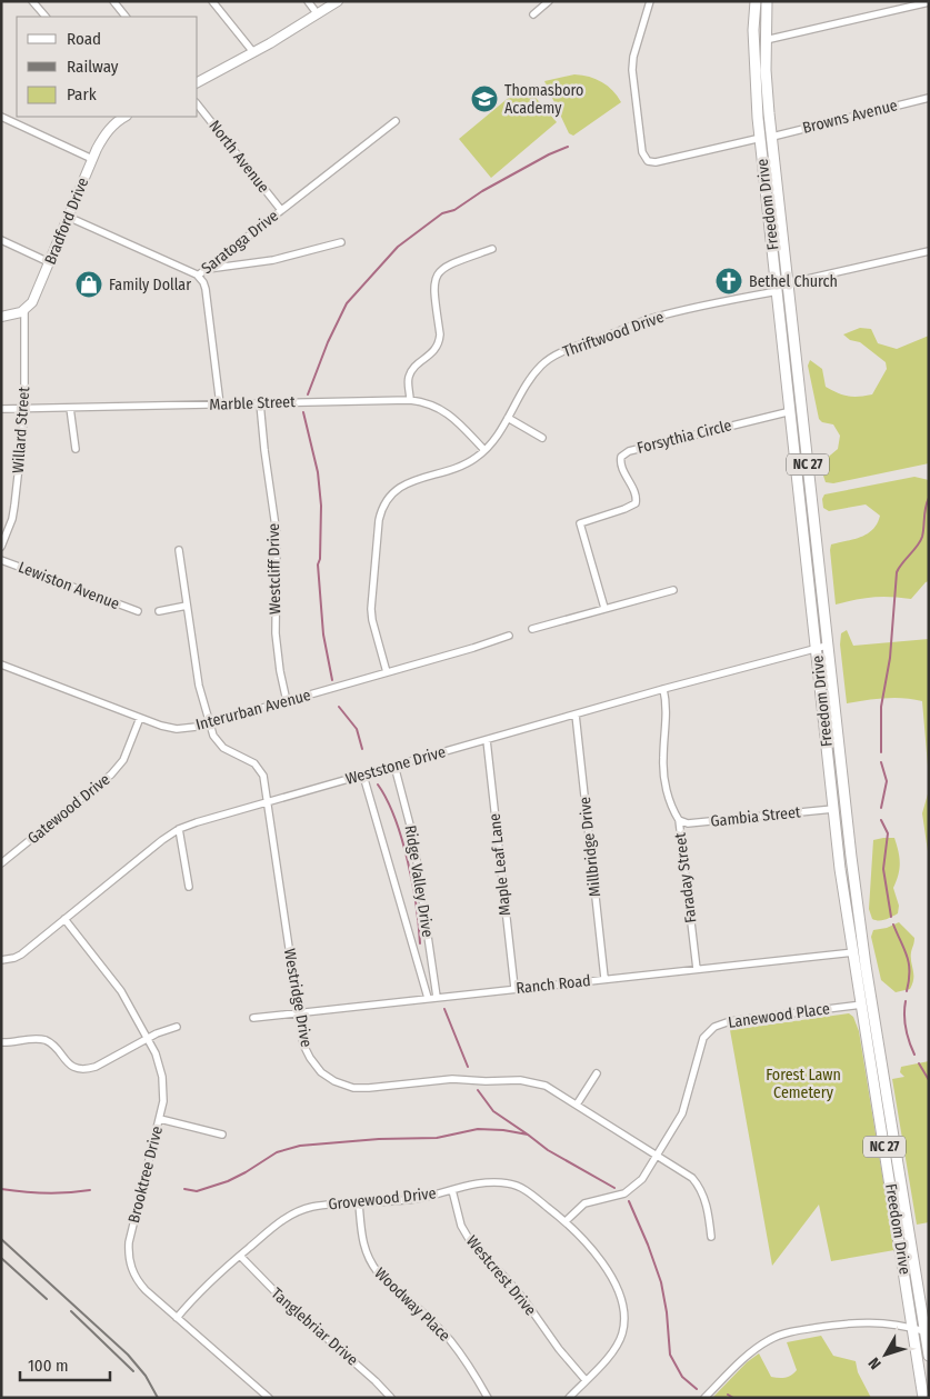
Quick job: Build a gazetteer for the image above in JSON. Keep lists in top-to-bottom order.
{
  "streets": {
    "main road": ["Freedom Drive", "NC 27"],
    "street": [
      "Browns Avenue",
      "North Avenue",
      "Bradford Drive",
      "Saratoga Drive",
      "Thriftwood Drive",
      "Marble Street",
      "Willard Street",
      "Forsythia Circle",
      "Westcliff Drive",
      "Lewiston Avenue",
      "Interurban Avenue",
      "Weststone Drive",
      "Gatewood Drive",
      "Gambia Street",
      "Millbridge Drive",
      "Maple Leaf Lane",
      "Faraday Street",
      "Ridge Valley Drive",
      "Ranch Road",
      "Westridge Drive",
      "Lanewood Place",
      "Brooktree Drive",
      "Grovewood Drive",
      "Westcrest Drive",
      "Woodway Place",
      "Tanglebriar Drive"
    ]
  },
  "crossings": [
    ["Browns Avenue", "Freedom Drive"],
    ["North Avenue", "Saratoga Drive"],
    ["Freedom Drive", "Thriftwood Drive"],
    ["Freedom Drive", "Forsythia Circle"],
    ["Freedom Drive", "Weststone Drive"],
    ["Freedom Drive", "Gambia Street"],
    ["Freedom Drive", "Ranch Road"],
    ["Freedom Drive", "Lanewood Place"],
    ["Bradford Drive", "Saratoga Drive"],
    ["Bradford Drive", "Willard Street"],
    ["Thriftwood Drive", "Marble Street"],
    ["Thriftwood Drive", "Interurban Avenue"],
    ["Marble Street", "Willard Street"],
    ["Marble Street", "Westcliff Drive"],
    ["Westcliff Drive", "Interurban Avenue"],
    ["Interurban Avenue", "Gatewood Drive"],
    ["Interurban Avenue", "Westridge Drive"],
    ["Weststone Drive", "Millbridge Drive"],
    ["Weststone Drive", "Maple Leaf Lane"],
    ["Weststone Drive", "Faraday Street"],
    ["Weststone Drive", "Ridge Valley Drive"],
    ["Weststone Drive", "Westridge Drive"],
    ["Weststone Drive", "Brooktree Drive"],
    ["Gambia Street", "Faraday Street"],
    ["Millbridge Drive", "Ranch Road"],
    ["Maple Leaf Lane", "Ranch Road"],
    ["Faraday Street", "Ranch Road"],
    ["Ridge Valley Drive", "Ranch Road"],
    ["Ranch Road", "Westridge Drive"],
    ["Westridge Drive", "Lanewood Place"],
    ["Lanewood Place", "Grovewood Drive"],
    ["Brooktree Drive", "Grovewood Drive"],
    ["Grovewood Drive", "Westcrest Drive"],
    ["Grovewood Drive", "Woodway Place"],
    ["Grovewood Drive", "Tanglebriar Drive"]
  ],
  "parks": ["Forest Lawn Cemetery"],
  "places": {
    "school or university": ["Thomasboro Academy"],
    "church": ["Bethel Church"],
    "shop": ["Family Dollar"]
  },
  "legend": ["Road", "Railway", "Park"],
  "scale_bar": "100 m",
  "north": "bottom left"
}
